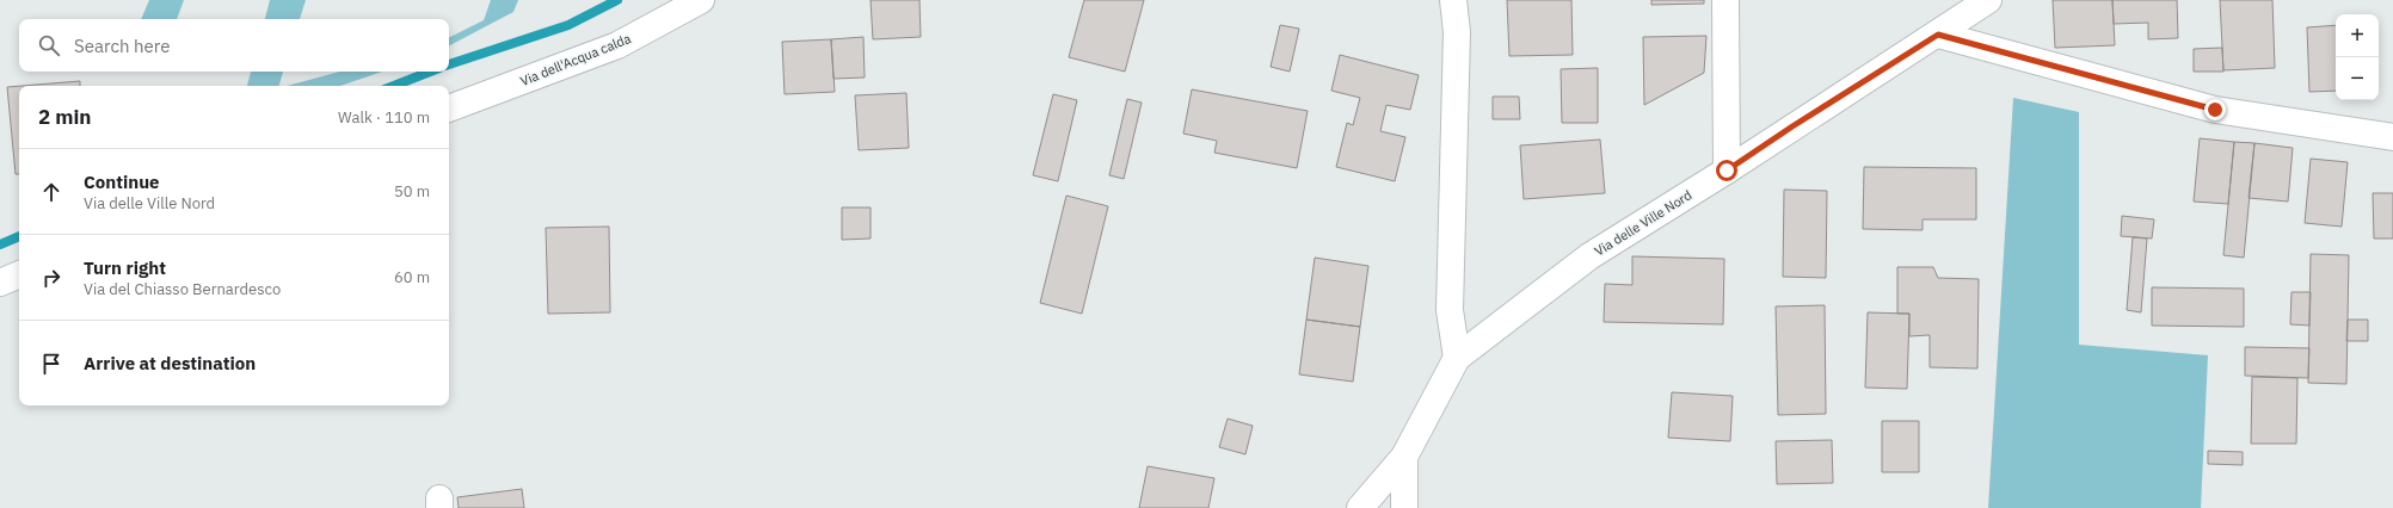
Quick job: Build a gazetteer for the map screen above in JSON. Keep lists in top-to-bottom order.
{
  "streets": {
    "street": ["Via dell'Acqua calda", "Via delle Ville Nord"]
  },
  "page": {
    "map_buttons": ["+", "−"],
    "search": "Search here",
    "heading": ["2 min", "Walk · 110 m"],
    "list": [
      ["Continue", "Via delle Ville Nord", "50 m"],
      ["Turn right", "Via del Chiasso Bernardesco", "60 m"],
      "Arrive at destination"
    ]
  }
}
